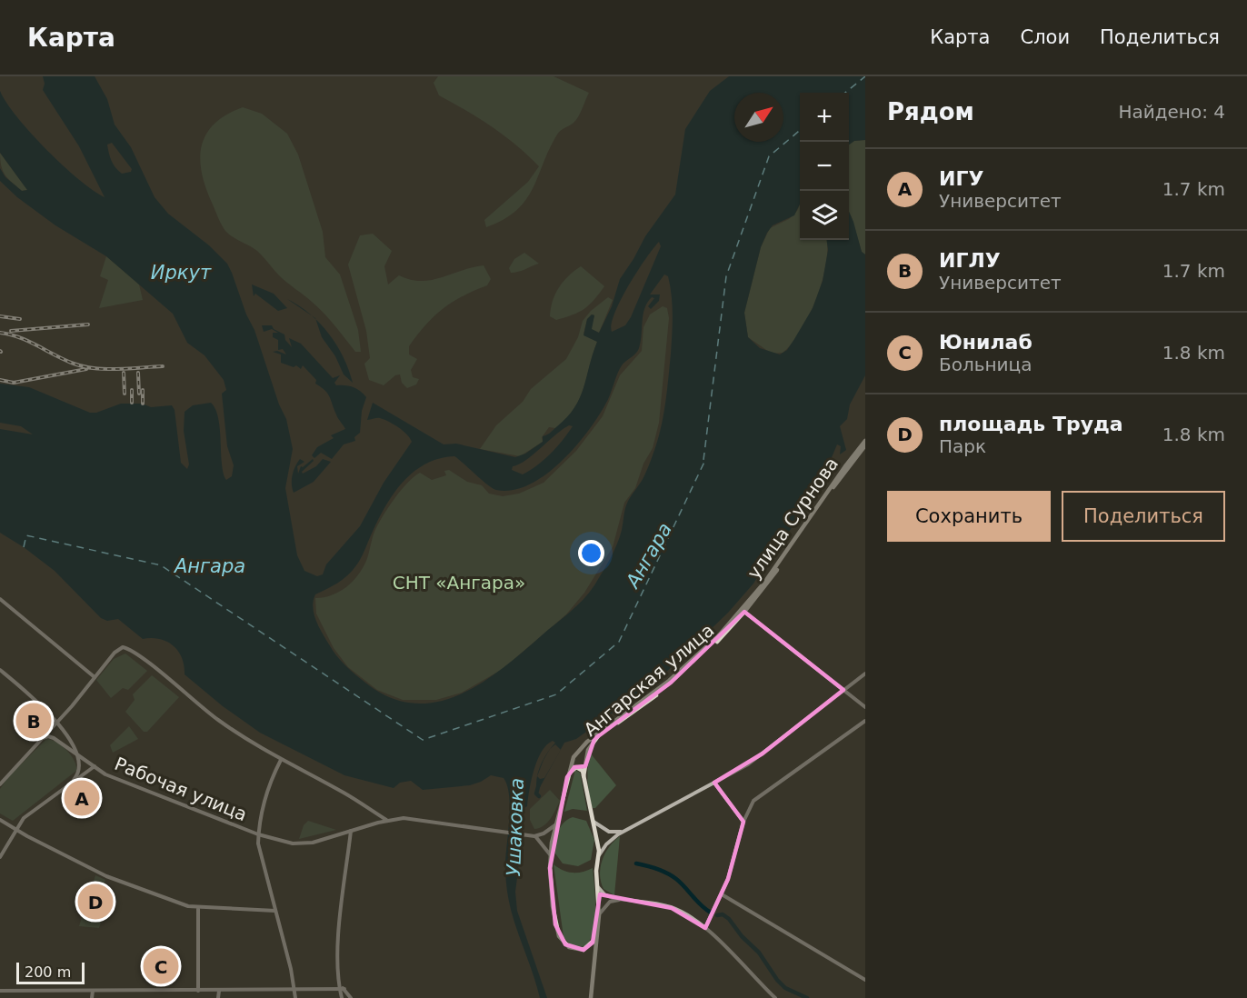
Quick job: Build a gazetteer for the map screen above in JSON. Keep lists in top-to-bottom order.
{
  "streets": {
    "main road": ["улица Сурнова", "Ангарская улица", "Рабочая улица"]
  },
  "crossings": [
    ["улица Сурнова", "Ангарская улица"]
  ],
  "water": ["Иркут", "Ангара", "Ушаковка"],
  "parks": ["СНТ «Ангара»"],
  "scale_bar": "200 m",
  "north": "top right",
  "page": {
    "header": "Карта",
    "nav": ["Карта", "Слои", "Поделиться"],
    "heading": ["Рядом", "Найдено: 4"],
    "map_buttons": ["+", "−"],
    "list": [
      {
        "mark": "A",
        "name": "ИГУ",
        "note": "Университет",
        "value": "1.7 km"
      },
      {
        "mark": "B",
        "name": "ИГЛУ",
        "note": "Университет",
        "value": "1.7 km"
      },
      {
        "mark": "C",
        "name": "Юнилаб",
        "note": "Больница",
        "value": "1.8 km"
      },
      {
        "mark": "D",
        "name": "площадь Труда",
        "note": "Парк",
        "value": "1.8 km"
      }
    ],
    "buttons": ["Сохранить", "Поделиться"],
    "pins": [
      "B",
      "A",
      "D",
      "C"
    ],
    "scale": "200 m"
  }
}
